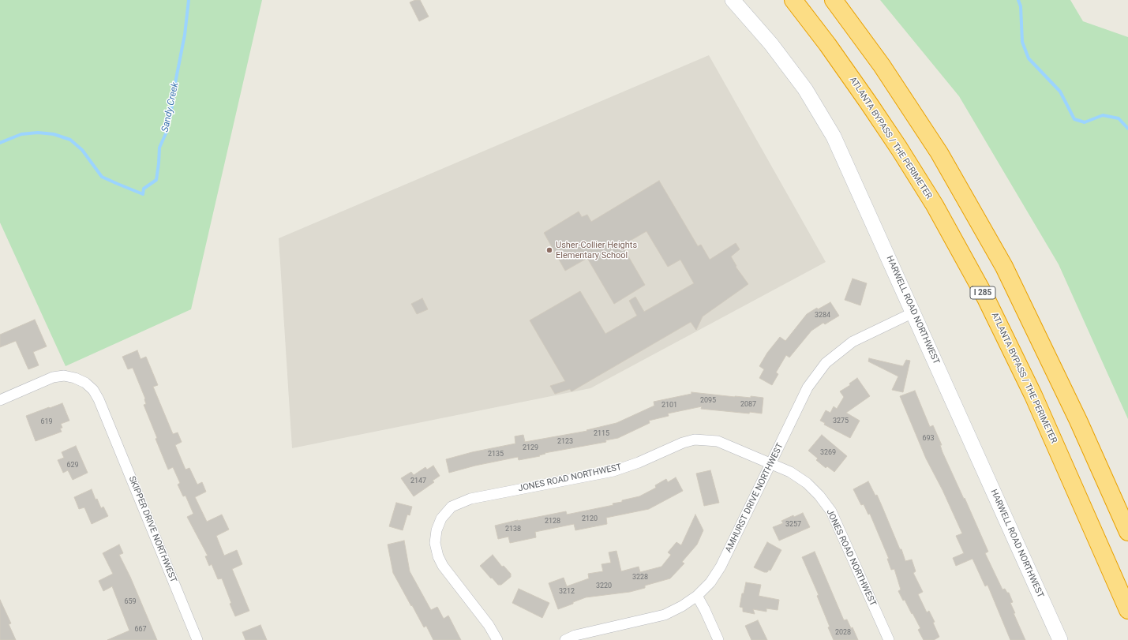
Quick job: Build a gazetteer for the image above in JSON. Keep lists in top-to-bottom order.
{
  "streets": {
    "highway": ["ATLANTA BYPASS / THE PERIMETER", "I 285"],
    "street": [
      "HARWELL ROAD NORTHWEST",
      "JONES ROAD NORTHWEST",
      "AMHURST DRIVE NORTHWEST",
      "SKIPPER DRIVE NORTHWEST"
    ]
  },
  "crossings": [
    ["HARWELL ROAD NORTHWEST", "AMHURST DRIVE NORTHWEST"],
    ["JONES ROAD NORTHWEST", "AMHURST DRIVE NORTHWEST"]
  ],
  "water": ["Sandy Creek"],
  "places": ["Usher-Collier Heights Elementary School"],
  "house_numbers": [
    "3284",
    "2095",
    "2087",
    "2101",
    "3275",
    "619",
    "2115",
    "693",
    "2123",
    "2129",
    "3269",
    "2135",
    "629",
    "2147",
    "2120",
    "2128",
    "3257",
    "2138",
    "3228",
    "3220",
    "3212",
    "659",
    "667",
    "2028"
  ]
}
